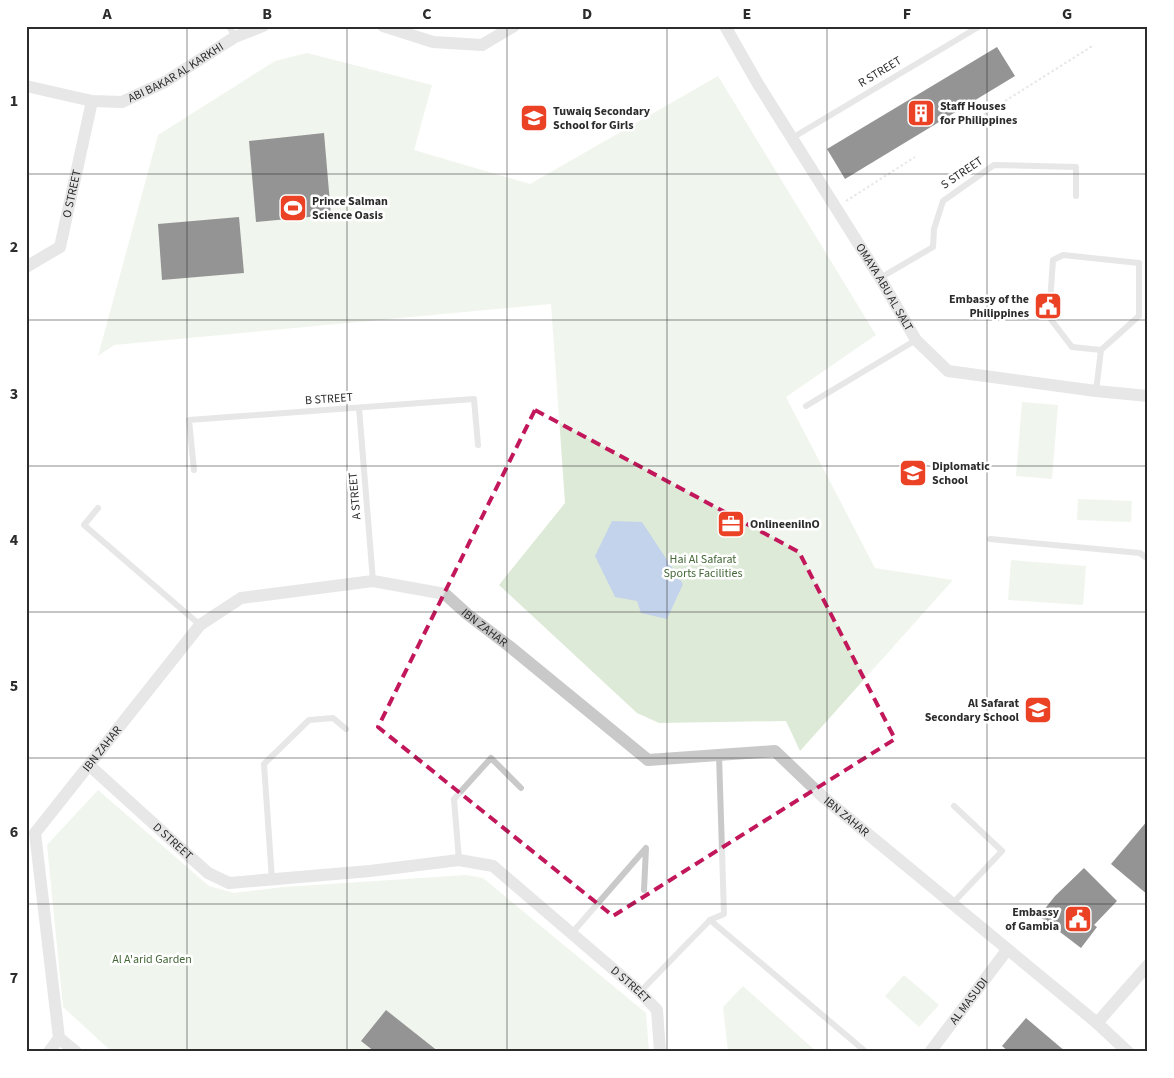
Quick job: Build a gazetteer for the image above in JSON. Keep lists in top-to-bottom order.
{
  "streets": {
    "street": [
      "ABI BAKAR AL KARKHI",
      "O STREET",
      "OMAYA ABU AL SALT",
      "IBN ZAHAR",
      "D STREET",
      "AL MASUDI"
    ],
    "lane": [
      "R STREET",
      "S STREET",
      "B STREET",
      "A STREET"
    ]
  },
  "crossings": [
    ["ABI BAKAR AL KARKHI", "O STREET"],
    ["R STREET", "OMAYA ABU AL SALT"],
    ["S STREET", "OMAYA ABU AL SALT"],
    ["B STREET", "A STREET"],
    ["A STREET", "IBN ZAHAR"],
    ["IBN ZAHAR", "D STREET"],
    ["IBN ZAHAR", "AL MASUDI"]
  ],
  "parks": ["Hai Al Safarat Sports Facilities", "Al A'arid Garden"],
  "places": {
    "building": ["Staff Houses for Philippines"],
    "school or university": ["Tuwaiq Secondary School for Girls", "Diplomatic School", "Al Safarat Secondary School"],
    "sports": ["Prince Salman Science Oasis"],
    "public building": ["Embassy of the Philippines", "Embassy of Gambia"],
    "office": ["OnlineenilnO"]
  },
  "grid": {
    "columns": [
      "A",
      "B",
      "C",
      "D",
      "E",
      "F",
      "G"
    ],
    "rows": [
      "1",
      "2",
      "3",
      "4",
      "5",
      "6",
      "7"
    ]
  }
}
